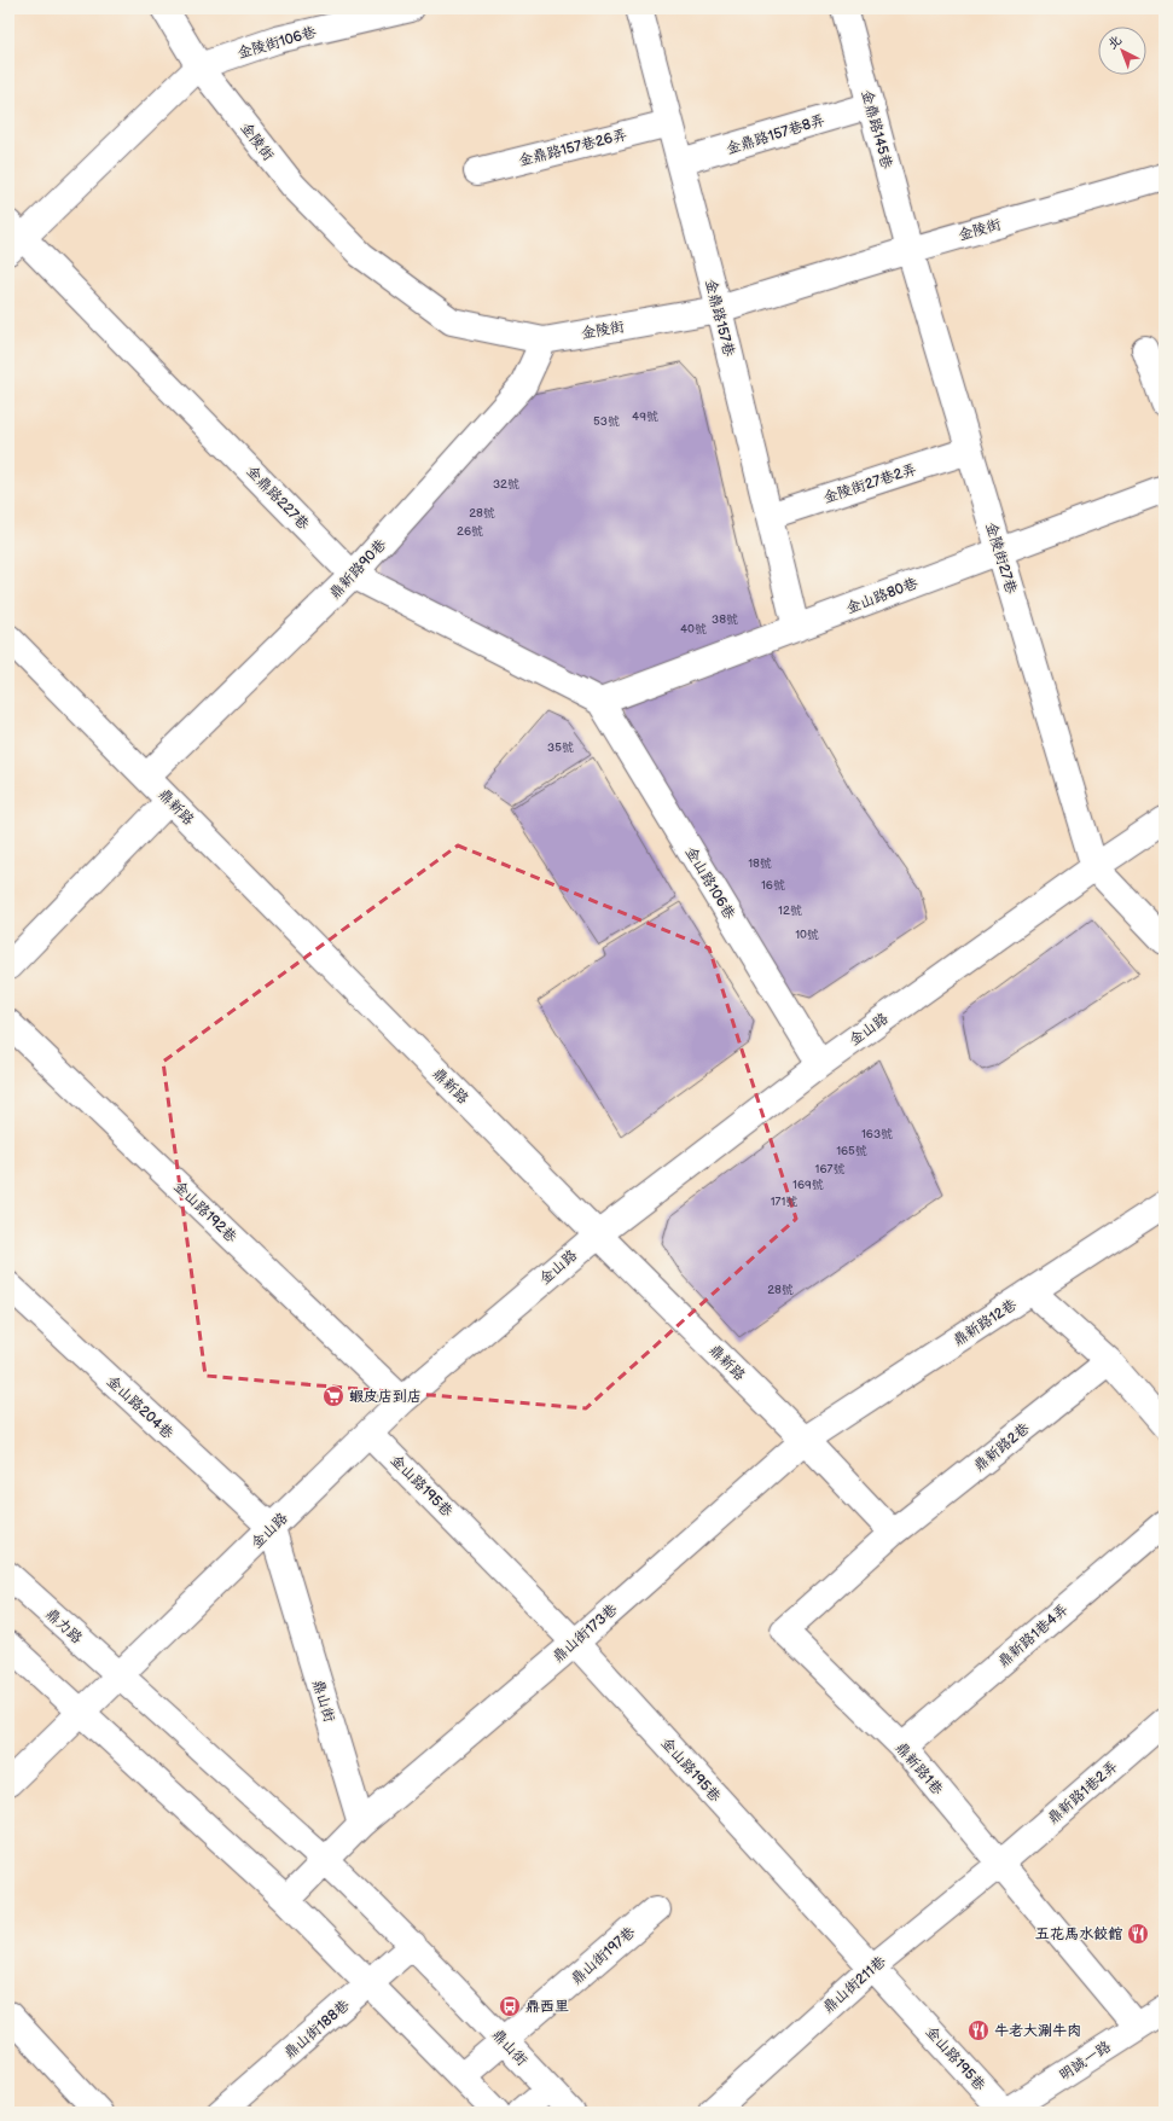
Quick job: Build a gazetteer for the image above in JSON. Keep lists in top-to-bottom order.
{
  "streets": {
    "street": [
      "金陵街106巷",
      "金鼎路145巷",
      "金鼎路157巷8弄",
      "金陵街",
      "金鼎路157巷26弄",
      "金鼎路157巷",
      "金陵街27巷2弄",
      "金鼎路227巷",
      "金陵街27巷",
      "鼎新路90巷",
      "金山路80巷",
      "鼎新路",
      "金山路106巷",
      "金山路",
      "金山路192巷",
      "鼎新路12巷",
      "金山路204巷",
      "鼎新路2巷",
      "金山路195巷",
      "鼎力路",
      "鼎山街173巷",
      "鼎新路1巷4弄",
      "鼎山街",
      "鼎新路1巷",
      "鼎新路1巷2弄",
      "鼎山街197巷",
      "鼎山街211巷",
      "鼎山街188巷",
      "明誠一路"
    ]
  },
  "crossings": [
    ["金陵街106巷", "金陵街"],
    ["金鼎路145巷", "金鼎路157巷8弄"],
    ["金鼎路145巷", "金陵街"],
    ["金鼎路145巷", "金陵街27巷"],
    ["金鼎路157巷8弄", "金鼎路157巷"],
    ["金陵街", "金鼎路157巷"],
    ["金陵街", "金陵街27巷"],
    ["金陵街", "鼎新路90巷"],
    ["金鼎路157巷26弄", "金鼎路157巷"],
    ["金鼎路157巷", "金陵街27巷2弄"],
    ["金鼎路157巷", "金山路80巷"],
    ["金陵街27巷2弄", "金陵街27巷"],
    ["金鼎路227巷", "鼎新路90巷"],
    ["金鼎路227巷", "金山路80巷"],
    ["金鼎路227巷", "金山路106巷"],
    ["金陵街27巷", "金山路80巷"],
    ["金陵街27巷", "金山路"],
    ["鼎新路90巷", "鼎新路"],
    ["金山路80巷", "金山路106巷"],
    ["鼎新路", "金山路"],
    ["鼎新路", "鼎新路12巷"],
    ["鼎新路", "鼎新路2巷"],
    ["鼎新路", "鼎山街173巷"],
    ["鼎新路", "鼎新路1巷"],
    ["金山路106巷", "金山路"],
    ["金山路", "金山路192巷"],
    ["金山路", "金山路204巷"],
    ["金山路", "金山路195巷"],
    ["金山路", "鼎力路"],
    ["金山路", "鼎山街"],
    ["鼎新路12巷", "鼎山街173巷"],
    ["金山路204巷", "鼎山街"],
    ["鼎新路2巷", "鼎新路1巷"],
    ["金山路195巷", "鼎山街173巷"],
    ["金山路195巷", "鼎山街211巷"],
    ["金山路195巷", "明誠一路"],
    ["鼎力路", "鼎山街"],
    ["鼎山街173巷", "鼎山街"],
    ["鼎新路1巷4弄", "鼎新路1巷"],
    ["鼎山街", "鼎山街197巷"],
    ["鼎山街", "鼎山街188巷"],
    ["鼎新路1巷", "鼎新路1巷2弄"],
    ["鼎新路1巷", "鼎山街211巷"],
    ["鼎新路1巷", "明誠一路"],
    ["鼎新路1巷2弄", "鼎山街211巷"]
  ],
  "places": {
    "supermarket": ["蝦皮店到店"],
    "restaurant": ["五花馬水餃館", "牛老大涮牛肉"],
    "bus stop": ["鼎西里"]
  },
  "house_numbers": [
    "49號",
    "53號",
    "32號",
    "28號",
    "26號",
    "38號",
    "40號",
    "35號",
    "18號",
    "16號",
    "12號",
    "10號",
    "163號",
    "165號",
    "167號",
    "169號",
    "171號",
    "28號"
  ],
  "north": "top left"
}
